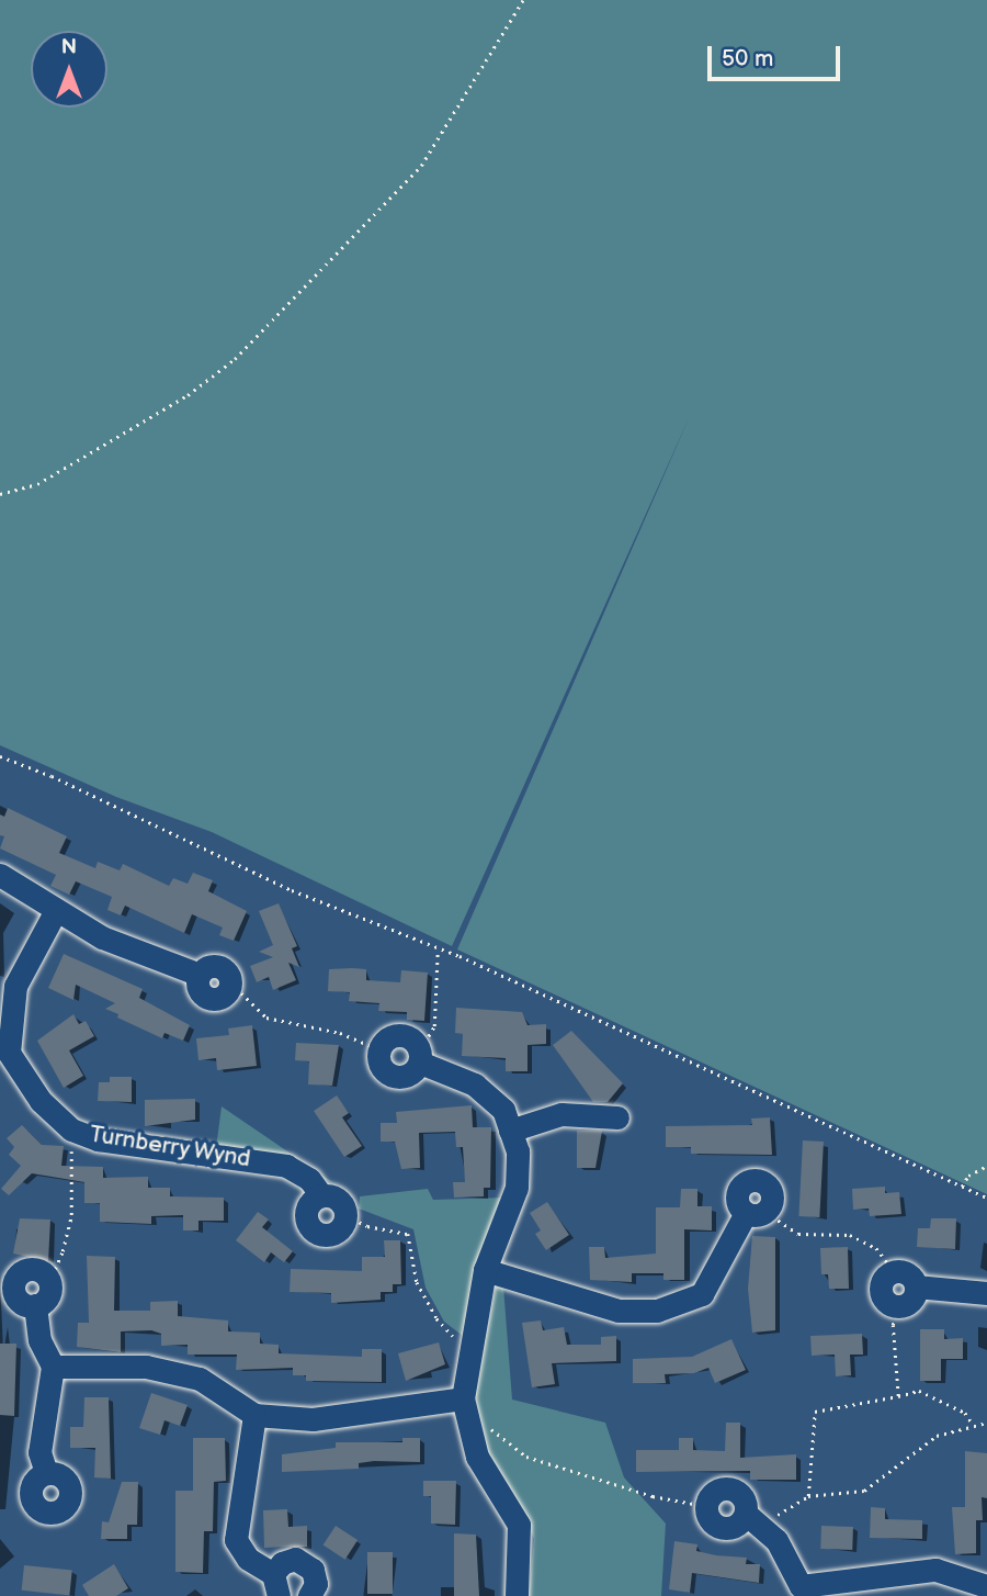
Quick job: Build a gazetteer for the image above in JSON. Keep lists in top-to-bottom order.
{
  "streets": {
    "street": ["Turnberry Wynd"]
  },
  "scale_bar": "50 m",
  "north": "top"
}
